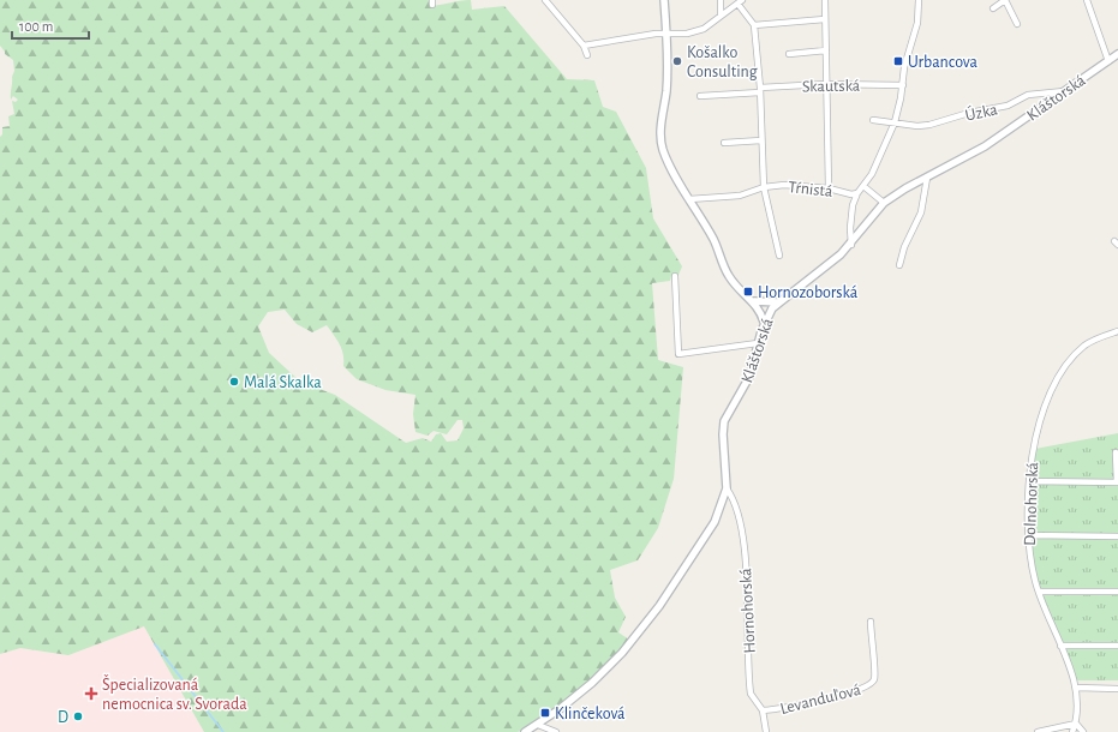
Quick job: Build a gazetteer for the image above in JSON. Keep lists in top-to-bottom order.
{
  "streets": {
    "street": [
      "Skautská",
      "Kláštorská",
      "Úzka",
      "Tŕnistá",
      "Dolnohorská",
      "Hornohorská",
      "Levanduľová"
    ]
  },
  "crossings": [
    ["Kláštorská", "Úzka"],
    ["Kláštorská", "Hornohorská"],
    ["Hornohorská", "Levanduľová"]
  ],
  "places": {
    "other": ["Košalko Consulting", "Malá Skalka", "D"],
    "transit": ["Urbancova", "Hornozoborská", "Klinčeková"],
    "health": ["Špecializovaná nemocnica sv. Svorada"]
  },
  "scale_bar": "100 m"
}
